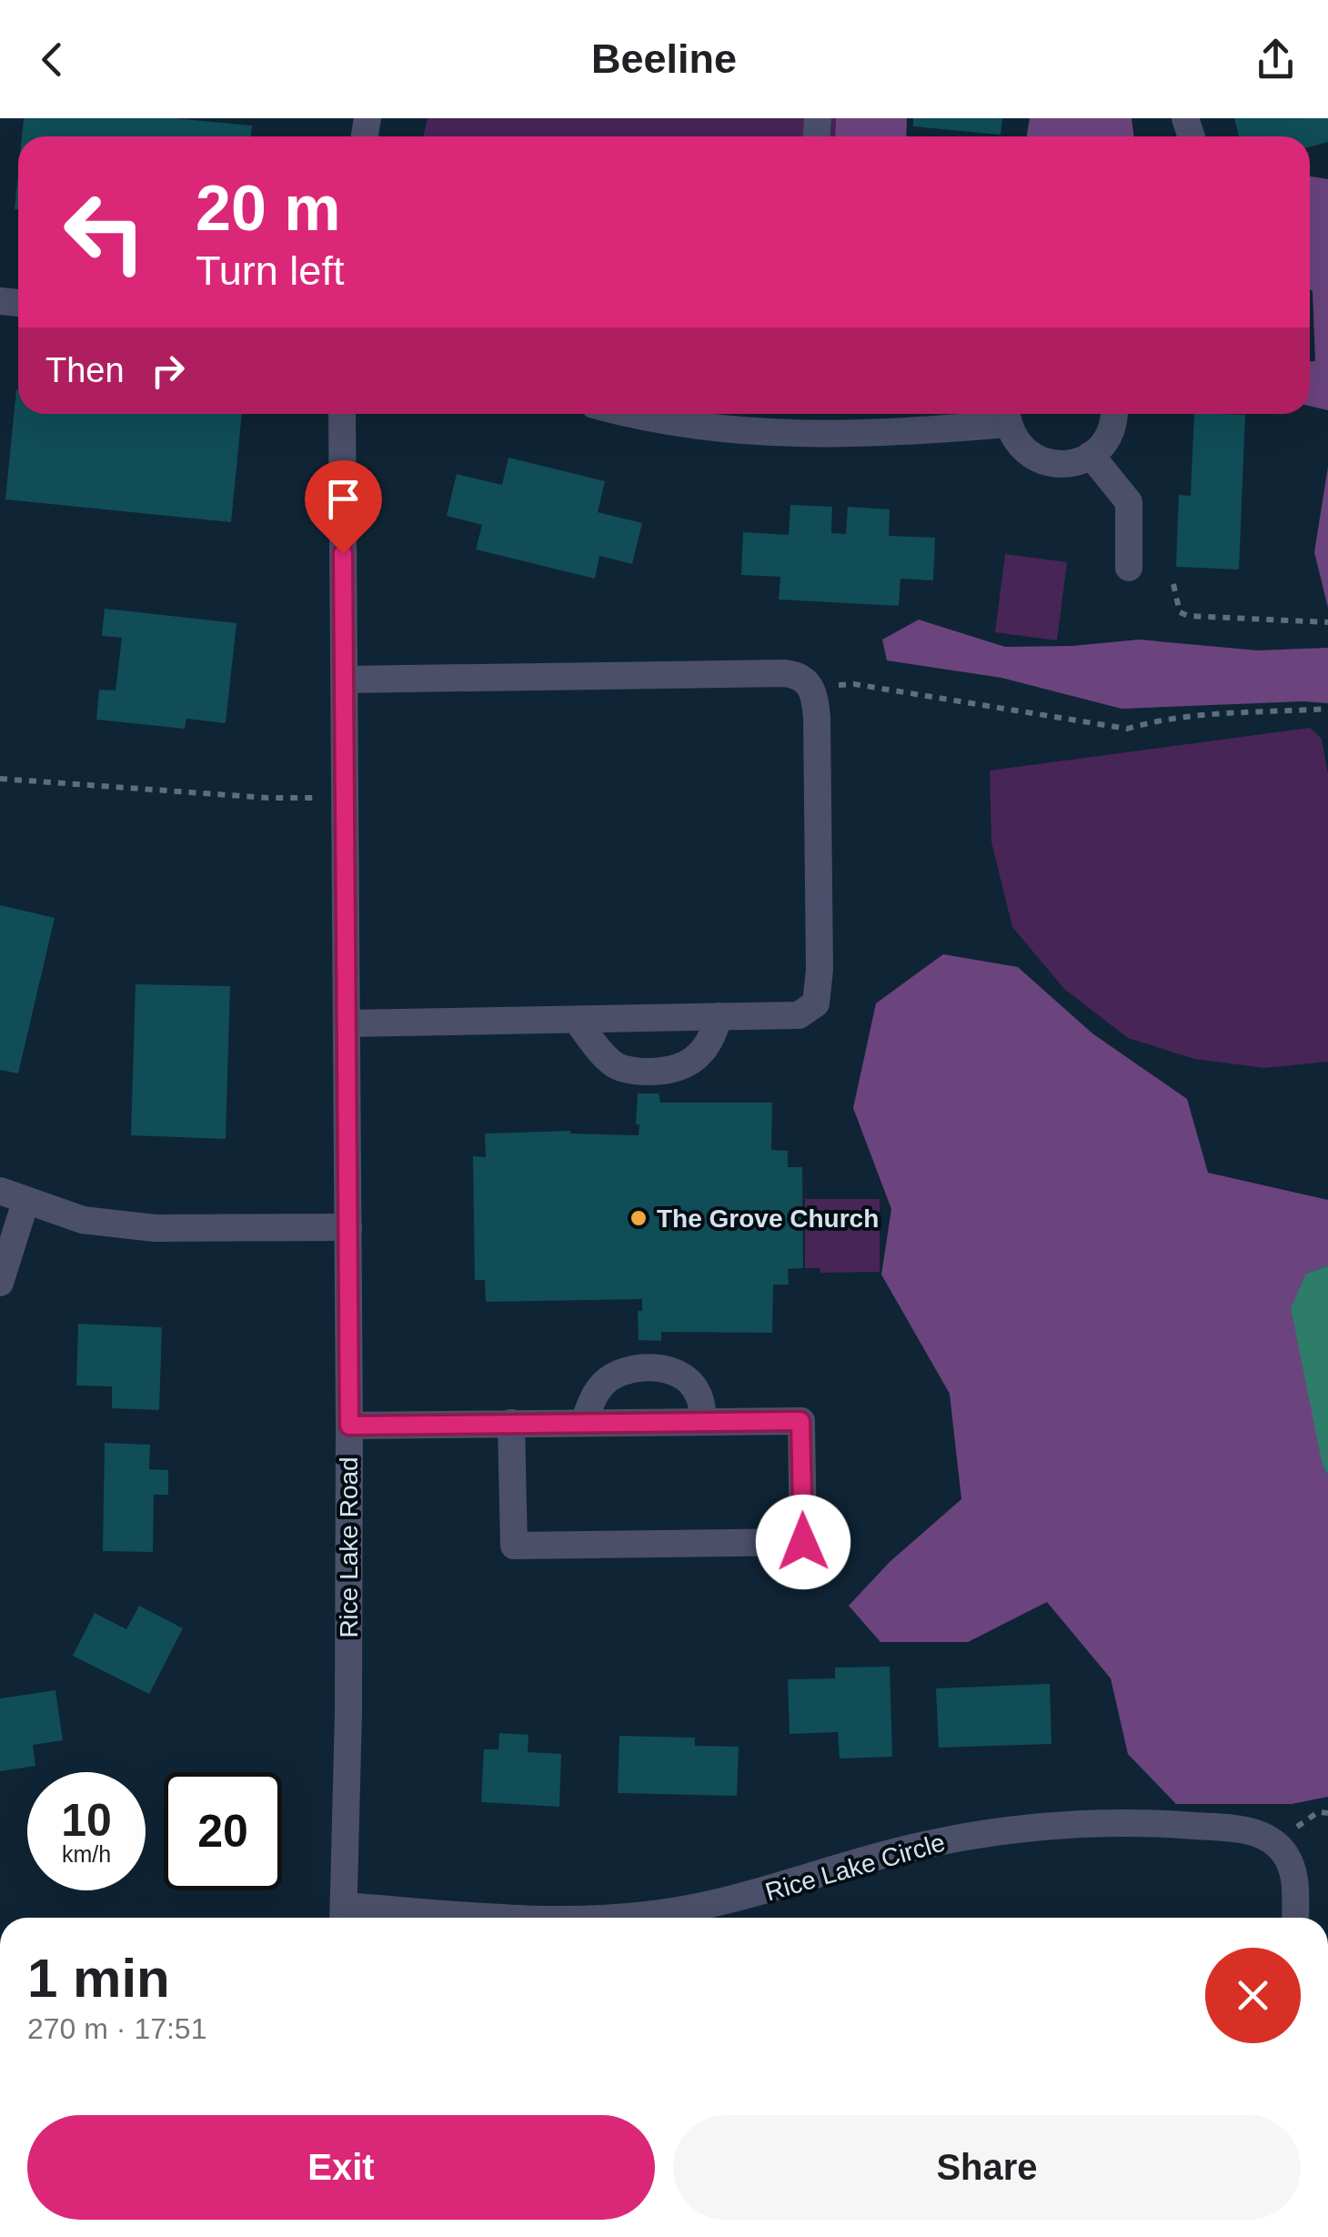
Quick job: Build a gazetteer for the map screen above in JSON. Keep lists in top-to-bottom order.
{
  "streets": {
    "street": ["Rice Lake Road", "Rice Lake Circle"]
  },
  "crossings": [
    ["Rice Lake Road", "Rice Lake Circle"]
  ],
  "places": ["The Grove Church"],
  "page": {
    "header": "Beeline",
    "turn": ["20 m", "Turn left"],
    "then": "Then",
    "speed": "10 km/h",
    "limit": "20",
    "heading": ["1 min", "270 m · 17:51"],
    "buttons": ["Exit", "Share"]
  }
}
